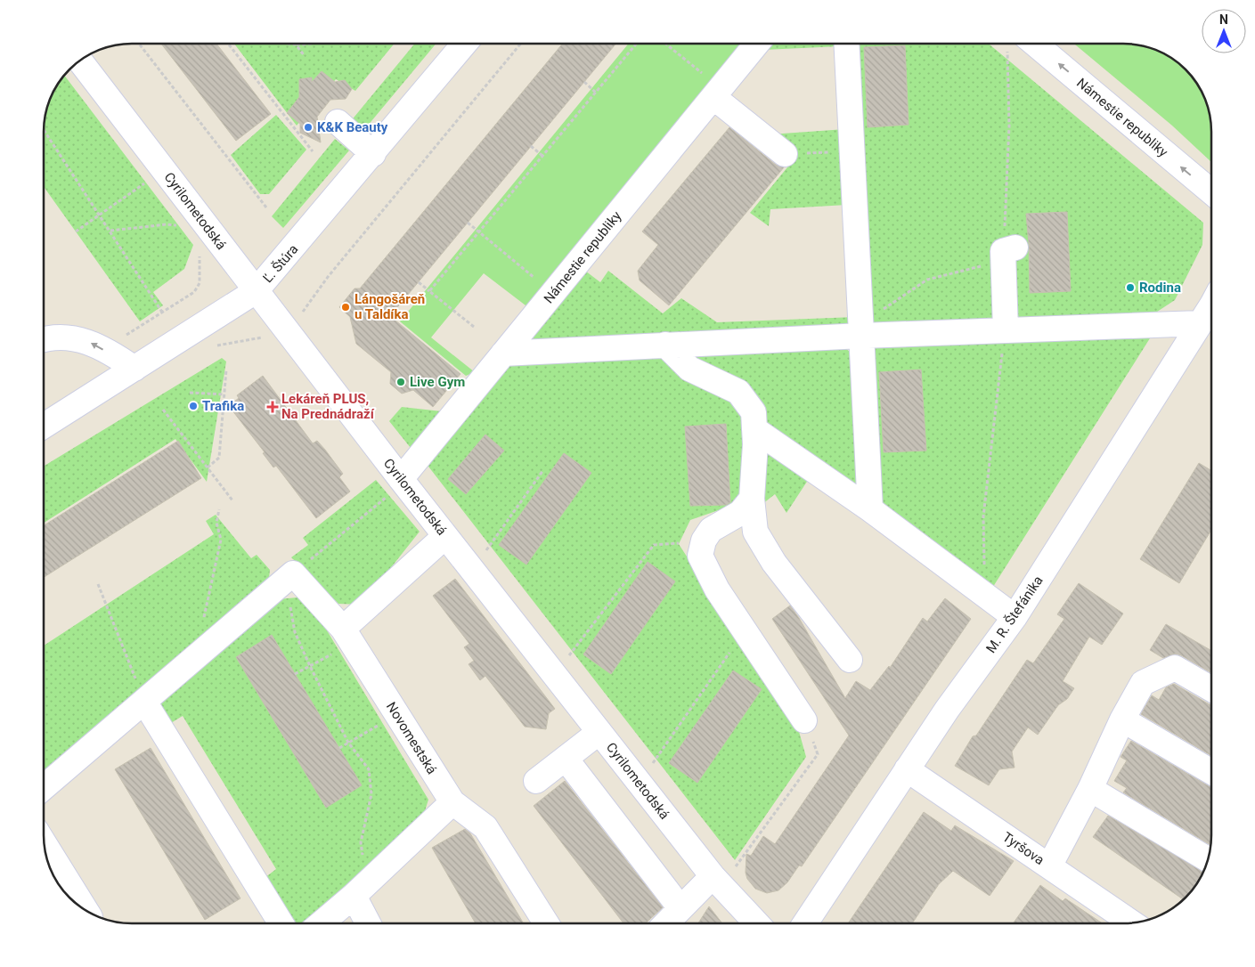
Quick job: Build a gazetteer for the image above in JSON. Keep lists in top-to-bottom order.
{
  "streets": {
    "street": [
      "Námestie republiky",
      "Cyrilometodská",
      "Ľ. Štúra",
      "M. R. Štefánika",
      "Novomestská",
      "Tyršova"
    ]
  },
  "crossings": [
    ["Námestie republiky", "Cyrilometodská"],
    ["Cyrilometodská", "Ľ. Štúra"],
    ["M. R. Štefánika", "Tyršova"]
  ],
  "places": {
    "other": [
      "K&K Beauty",
      "Rodina",
      "Lángošáreň u Taldíka",
      "Live Gym",
      "Trafika"
    ],
    "health": ["Lekáreň PLUS, Na Prednádraží"]
  },
  "north": "top"
}
